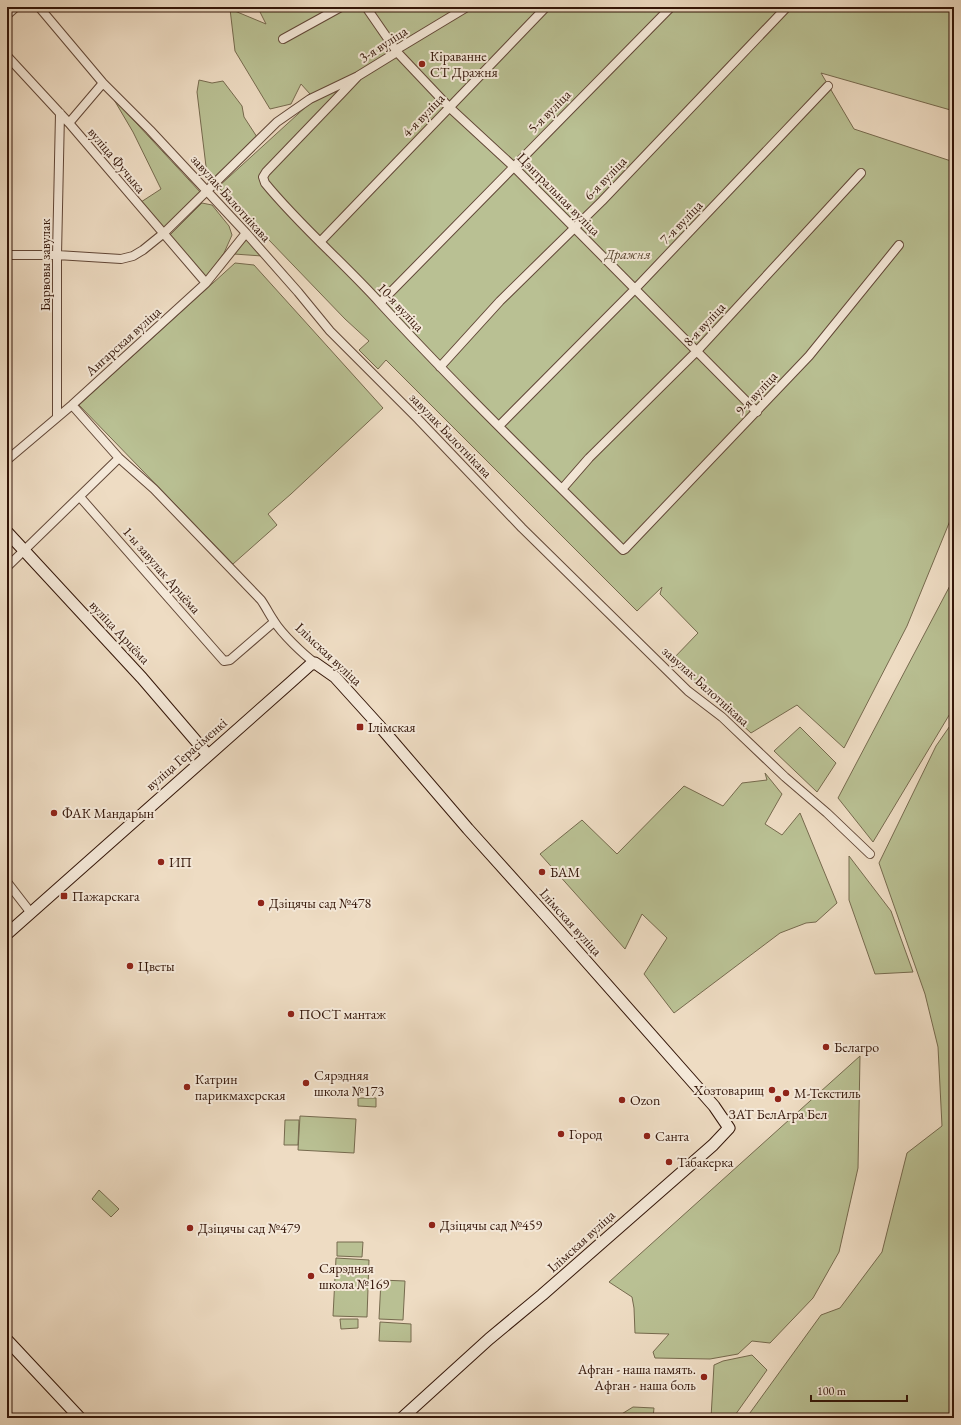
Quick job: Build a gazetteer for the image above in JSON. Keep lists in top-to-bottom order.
{
  "streets": {
    "street": [
      "3-я вуліца",
      "5-я вуліца",
      "4-я вуліца",
      "вуліца Фучыка",
      "6-я вуліца",
      "Цэнтральная вуліца",
      "завулак Балотнікава",
      "7-я вуліца",
      "Барвовы завулак",
      "10-я вуліца",
      "8-я вуліца",
      "Ангарская вуліца",
      "9-я вуліца",
      "1-ы завулак Арцёма",
      "вуліца Арцёма",
      "Ілімская вуліца",
      "вуліца Герасіменкі"
    ]
  },
  "crossings": [
    ["3-я вуліца", "вуліца Фучыка"],
    ["3-я вуліца", "Цэнтральная вуліца"],
    ["3-я вуліца", "завулак Балотнікава"],
    ["3-я вуліца", "Барвовы завулак"],
    ["3-я вуліца", "10-я вуліца"],
    ["5-я вуліца", "Цэнтральная вуліца"],
    ["5-я вуліца", "10-я вуліца"],
    ["4-я вуліца", "Цэнтральная вуліца"],
    ["4-я вуліца", "10-я вуліца"],
    ["вуліца Фучыка", "Барвовы завулак"],
    ["вуліца Фучыка", "Ангарская вуліца"],
    ["6-я вуліца", "Цэнтральная вуліца"],
    ["6-я вуліца", "10-я вуліца"],
    ["Цэнтральная вуліца", "7-я вуліца"],
    ["Цэнтральная вуліца", "8-я вуліца"],
    ["Цэнтральная вуліца", "9-я вуліца"],
    ["завулак Балотнікава", "Ангарская вуліца"],
    ["7-я вуліца", "10-я вуліца"],
    ["Барвовы завулак", "Ангарская вуліца"],
    ["10-я вуліца", "8-я вуліца"],
    ["10-я вуліца", "9-я вуліца"],
    ["Ангарская вуліца", "Ілімская вуліца"],
    ["1-ы завулак Арцёма", "Ілімская вуліца"],
    ["вуліца Арцёма", "вуліца Герасіменкі"],
    ["Ілімская вуліца", "вуліца Герасіменкі"]
  ],
  "parks": ["Дражня"],
  "places": {
    "other": [
      "Кіраванне СТ Дражня",
      "ФАК Мандарын",
      "ИП",
      "БАМ",
      "Дзіцячы сад №478",
      "Цветы",
      "ПОСТ мантаж",
      "Белагро",
      "Сярэдняя школа №173",
      "Катрин парикмахерская",
      "Хозтоварищ",
      "М-Текстиль",
      "ЗАТ БелАгра Бел",
      "Ozon",
      "Город",
      "Санта",
      "Табакерка",
      "Дзіцячы сад №459",
      "Дзіцячы сад №479",
      "Сярэдняя школа №169",
      "Афган - наша память. Афган - наша боль"
    ],
    "transit": ["Ілімская", "Пажарскага"]
  },
  "scale_bar": "100 m"
}
